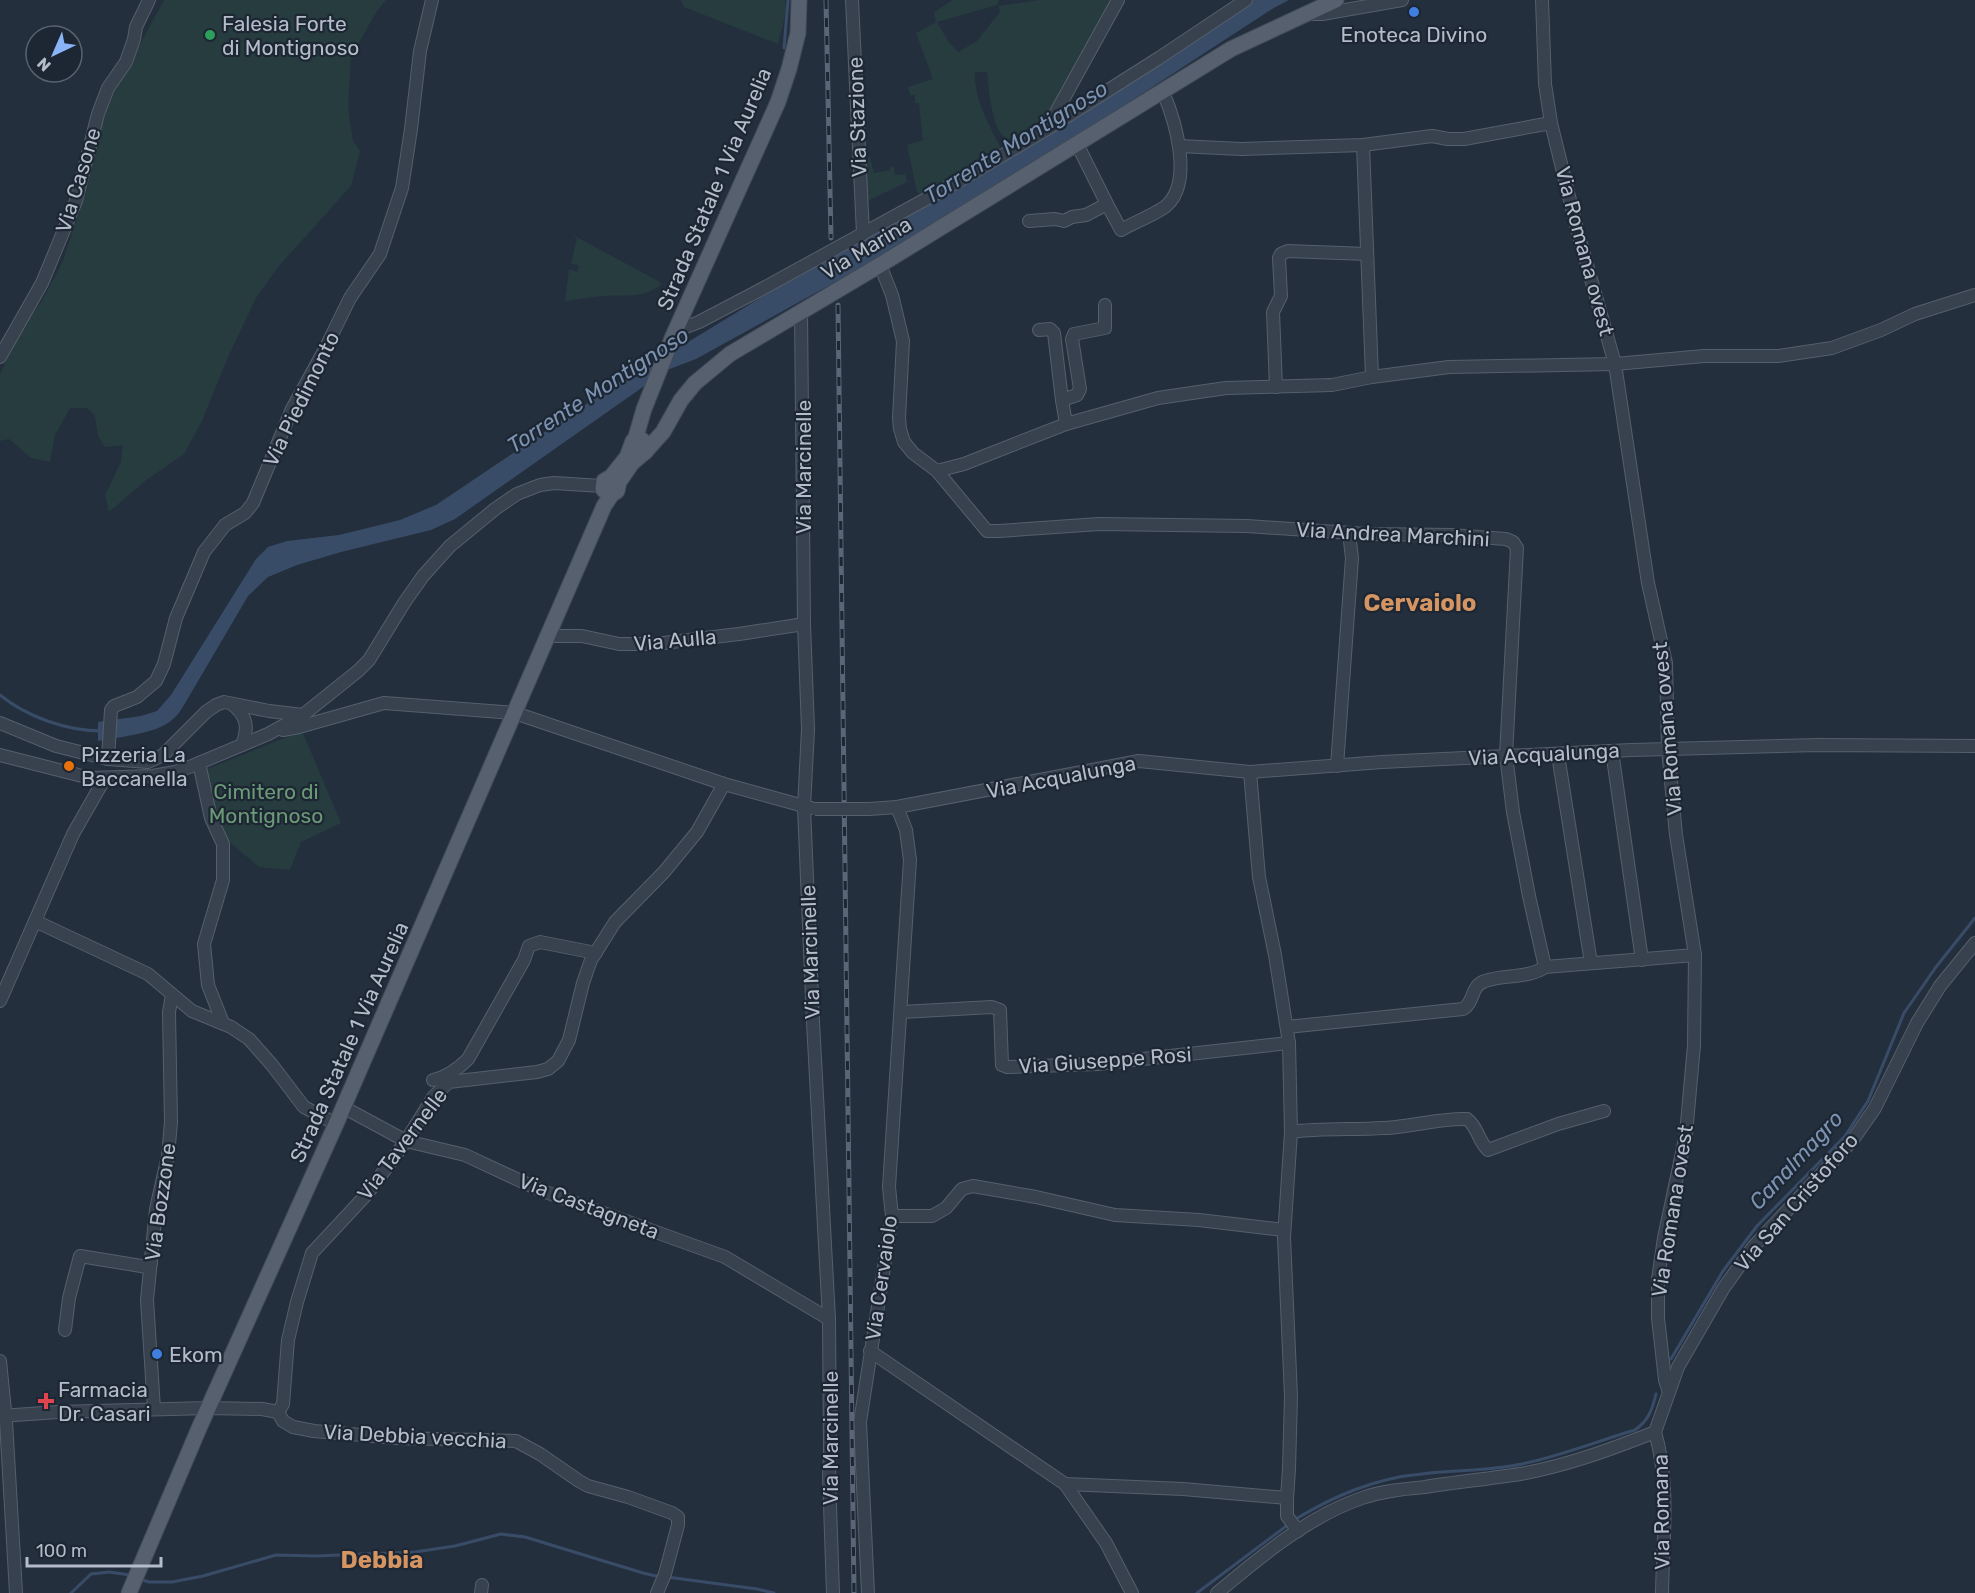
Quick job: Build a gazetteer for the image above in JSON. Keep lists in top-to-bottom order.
{
  "streets": {
    "main road": ["Strada Statale 1 Via Aurelia", "Via Marina"],
    "street": [
      "Via Stazione",
      "Via Casone",
      "Via Romana ovest",
      "Via Piedimonto",
      "Via Marcinelle",
      "Via Andrea Marchini",
      "Via Aulla",
      "Via Acqualunga",
      "Via Giuseppe Rosi",
      "Via Tavernelle",
      "Via Bozzone",
      "Via San Cristoforo",
      "Via Castagneta",
      "Via Cervaiolo",
      "Via Debbia vecchia",
      "Via Romana"
    ]
  },
  "crossings": [
    ["Strada Statale 1 Via Aurelia", "Via Marina"],
    ["Strada Statale 1 Via Aurelia", "Via Aulla"],
    ["Strada Statale 1 Via Aurelia", "Via Acqualunga"],
    ["Strada Statale 1 Via Aurelia", "Via Castagneta"],
    ["Via Marina", "Via Marcinelle"],
    ["Via Romana ovest", "Via Acqualunga"],
    ["Via Romana ovest", "Via San Cristoforo"],
    ["Via Marcinelle", "Via Aulla"],
    ["Via Marcinelle", "Via Acqualunga"],
    ["Via Marcinelle", "Via Castagneta"],
    ["Via Andrea Marchini", "Via Acqualunga"],
    ["Via Acqualunga", "Via Tavernelle"],
    ["Via Acqualunga", "Via Cervaiolo"],
    ["Via Giuseppe Rosi", "Via Cervaiolo"],
    ["Via Tavernelle", "Via Castagneta"],
    ["Via Tavernelle", "Via Debbia vecchia"],
    ["Via San Cristoforo", "Via Romana"]
  ],
  "districts": ["Cervaiolo", "Debbia"],
  "water": ["Torrente Montignoso", "Canalmagro"],
  "parks": ["Cimitero di Montignoso"],
  "places": {
    "other": [
      "Enoteca Divino",
      "Falesia Forte di Montignoso",
      "Pizzeria La Baccanella",
      "Ekom"
    ],
    "health": ["Farmacia Dr. Casari"]
  },
  "scale_bar": "100 m",
  "north": "bottom left"
}
